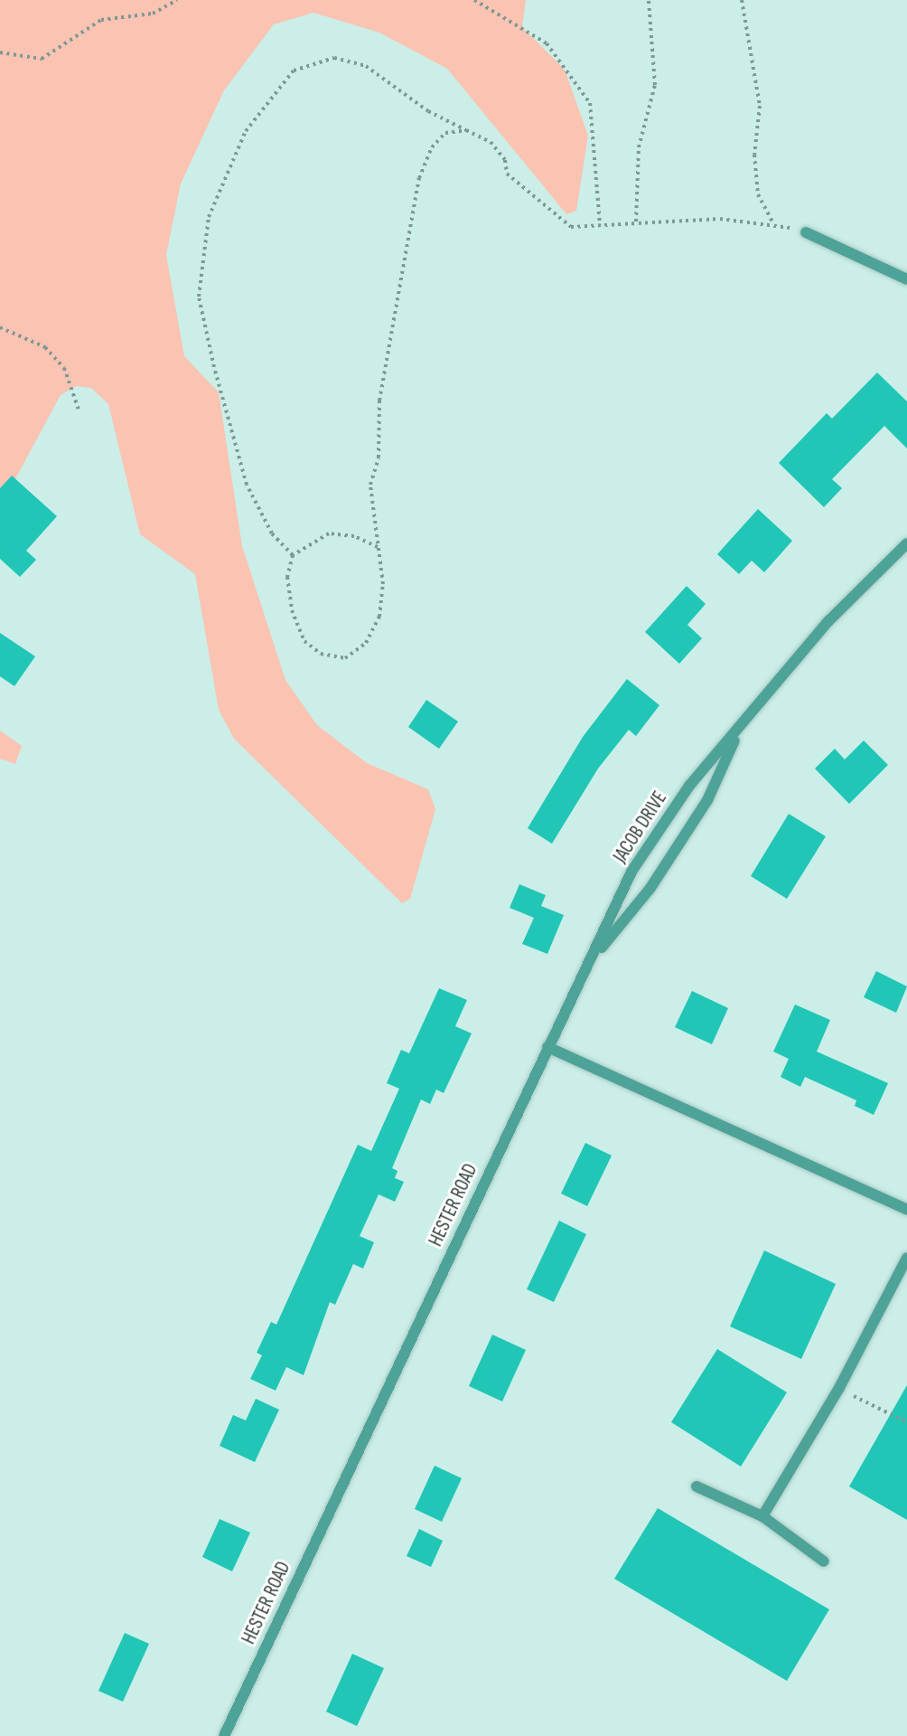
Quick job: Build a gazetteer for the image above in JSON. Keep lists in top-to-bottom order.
{
  "streets": {
    "street": ["JACOB DRIVE", "HESTER ROAD"]
  },
  "crossings": [
    ["JACOB DRIVE", "HESTER ROAD"]
  ]
}
